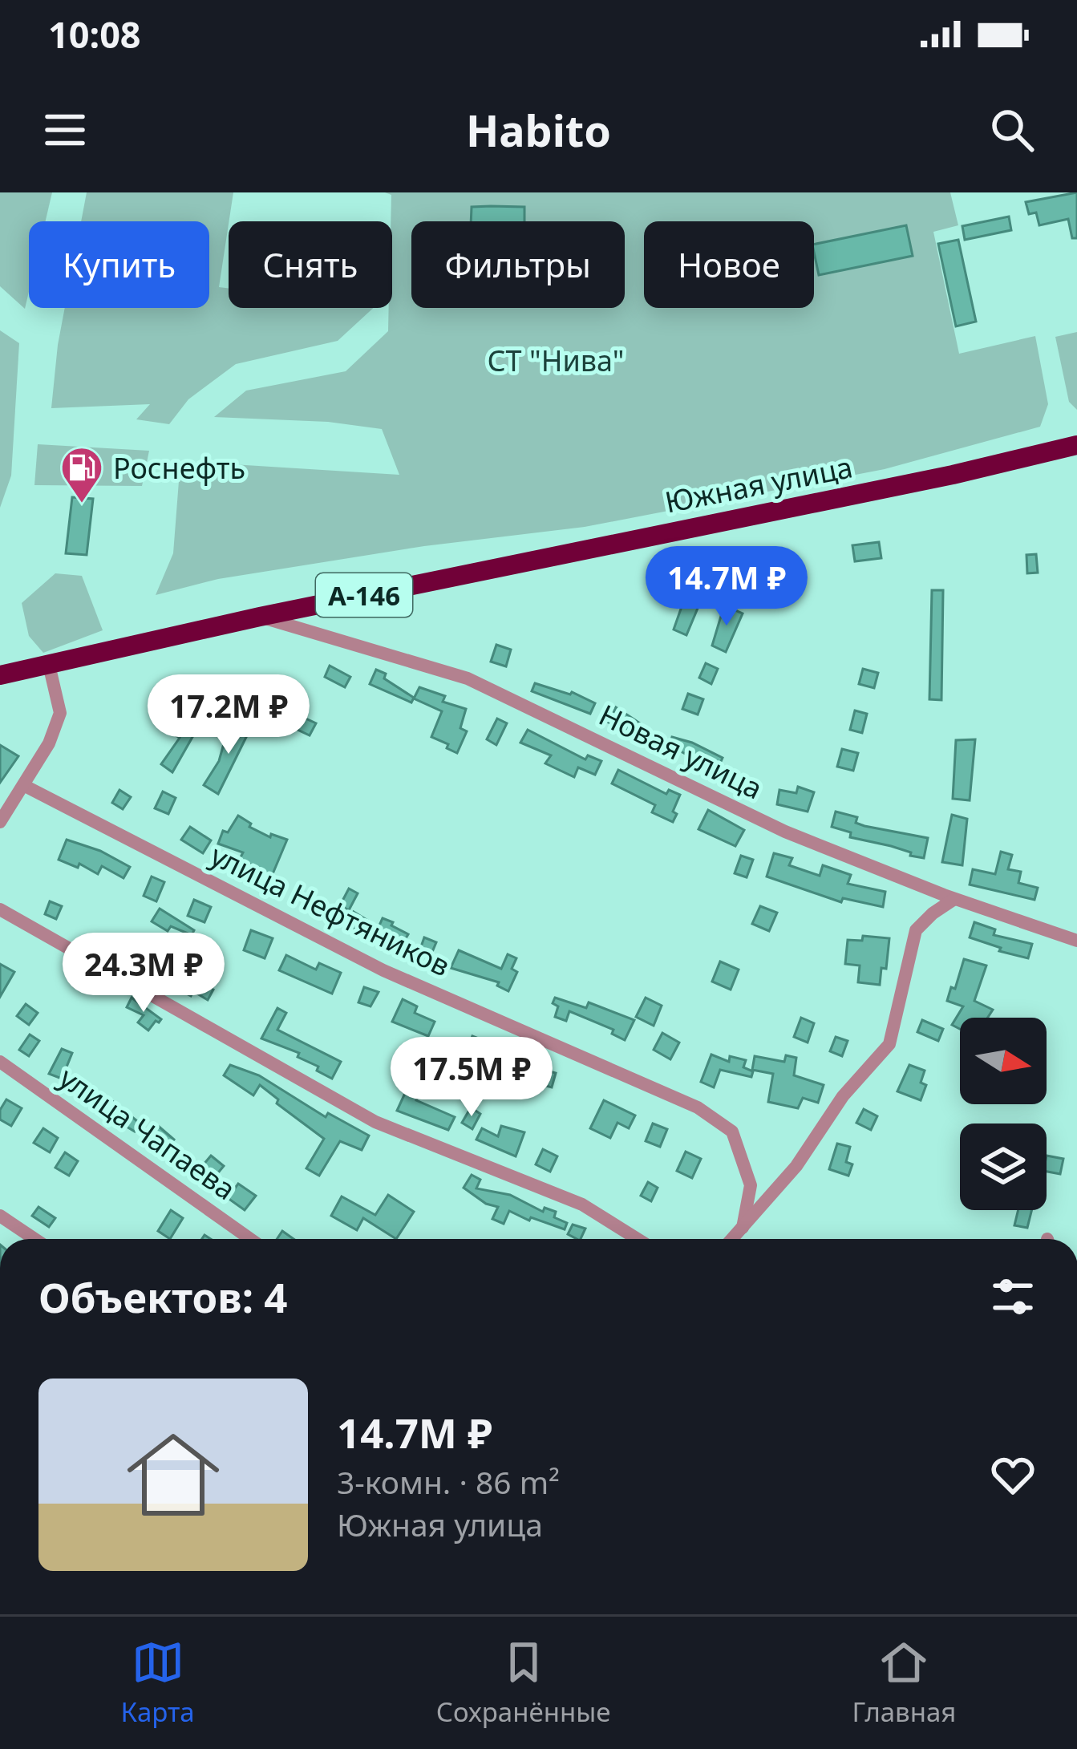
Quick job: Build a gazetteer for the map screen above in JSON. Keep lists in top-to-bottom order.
{
  "streets": {
    "highway": ["Южная улица", "А-146"],
    "street": ["Новая улица", "улица Нефтяников", "улица Чапаева"]
  },
  "crossings": [
    ["Южная улица", "Новая улица"]
  ],
  "parks": ["СТ \"Нива\""],
  "places": {
    "fuel station": ["Роснефть"]
  },
  "north": "right",
  "page": {
    "status": "10:08",
    "header": "Habito",
    "chip": [
      "Купить",
      "Снять",
      "Фильтры",
      "Новое"
    ],
    "price": [
      "14.7M ₽",
      "17.2M ₽",
      "24.3M ₽",
      "17.5M ₽"
    ],
    "heading": "Объектов: 4",
    "list": [
      {
        "name": "14.7M ₽",
        "note": "3-комн. · 86 m² · Южная улица"
      }
    ],
    "tabs": ["Карта", "Сохранённые", "Главная"]
  }
}
